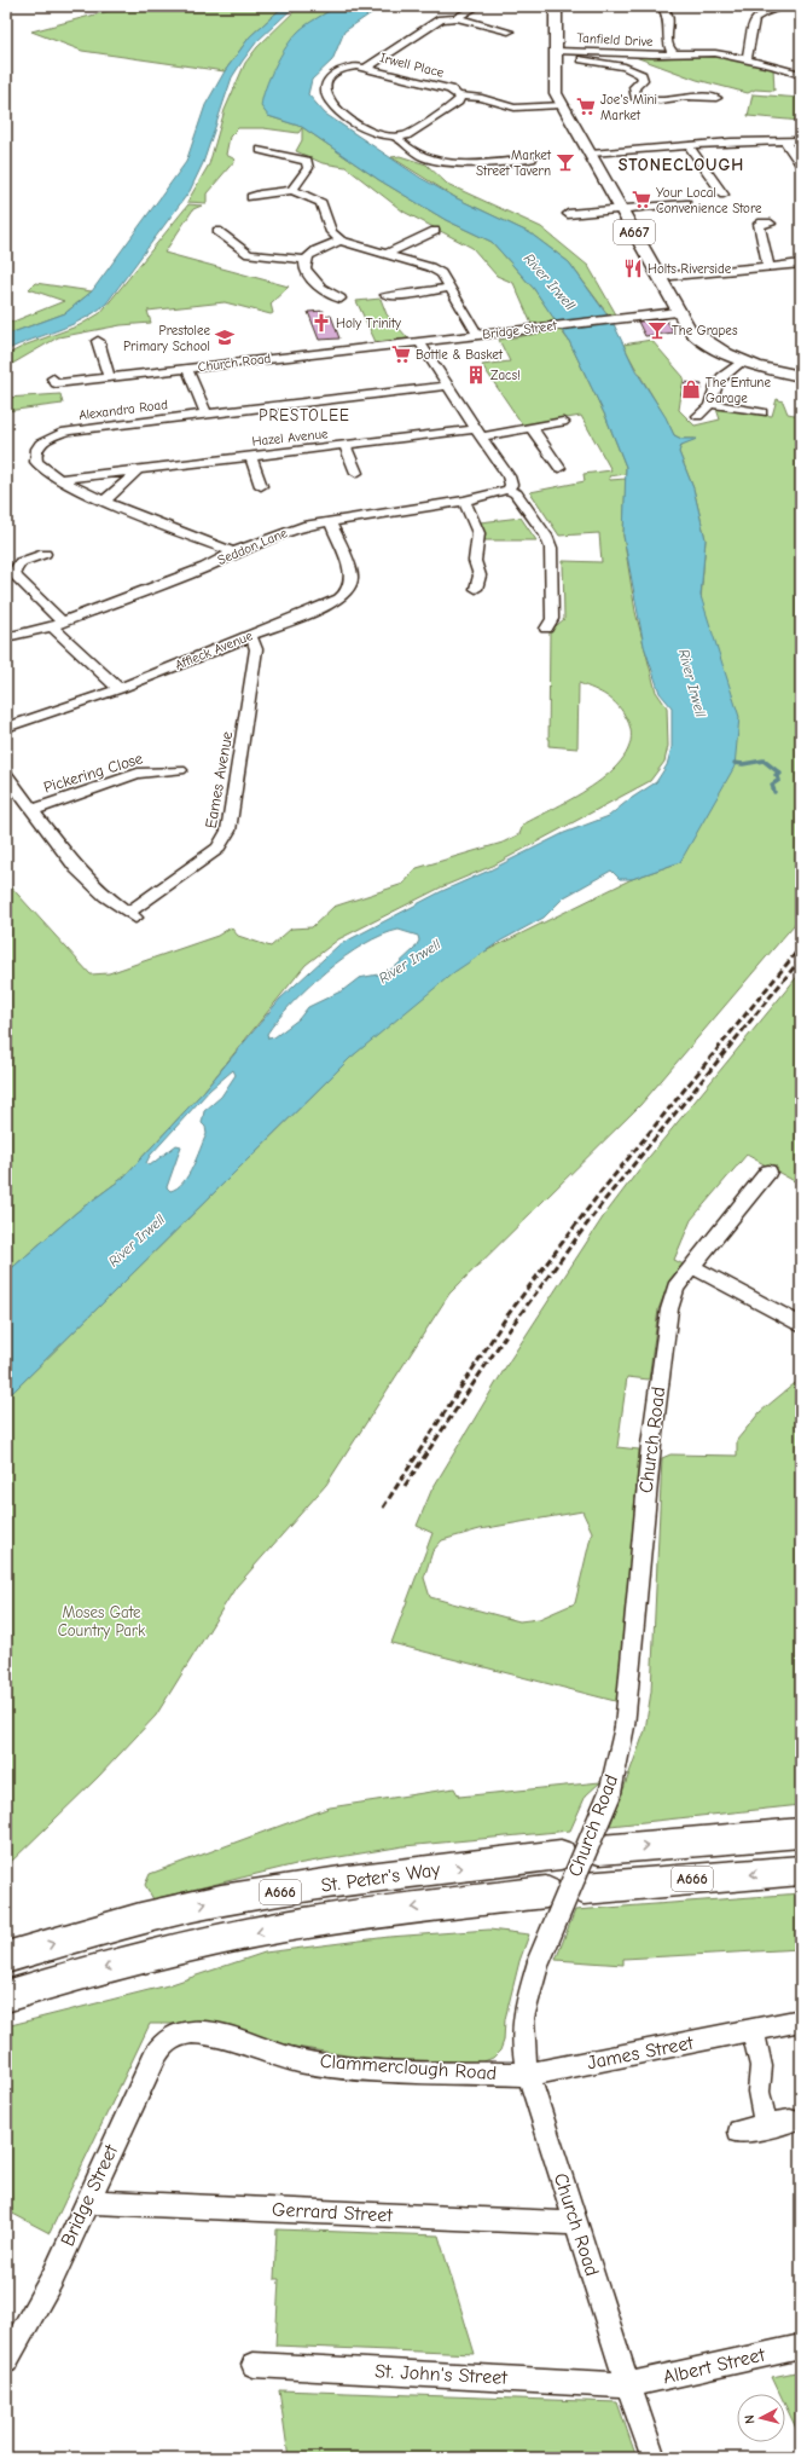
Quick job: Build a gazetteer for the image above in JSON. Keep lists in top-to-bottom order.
{
  "streets": {
    "highway": ["St. Peter's Way", "A666"],
    "main road": ["A667"],
    "street": [
      "Tanfield Drive",
      "Irwell Place",
      "Bridge Street",
      "Church Road",
      "Alexandra Road",
      "Hazel Avenue",
      "Seddon Lane",
      "Affleck Avenue",
      "Pickering Close",
      "Eames Avenue",
      "James Street",
      "Clammerclough Road",
      "Gerrard Street",
      "Albert Street",
      "St. John's Street"
    ]
  },
  "crossings": [
    ["Tanfield Drive", "A667"],
    ["Irwell Place", "A667"],
    ["A667", "Bridge Street"],
    ["Bridge Street", "Church Road"],
    ["Bridge Street", "Clammerclough Road"],
    ["Bridge Street", "Gerrard Street"],
    ["Church Road", "James Street"],
    ["Church Road", "Clammerclough Road"],
    ["Church Road", "Gerrard Street"],
    ["Church Road", "Albert Street"],
    ["Church Road", "St. John's Street"],
    ["Alexandra Road", "Hazel Avenue"],
    ["Alexandra Road", "Seddon Lane"],
    ["Seddon Lane", "Affleck Avenue"],
    ["Affleck Avenue", "Eames Avenue"],
    ["Pickering Close", "Eames Avenue"],
    ["James Street", "Clammerclough Road"],
    ["Albert Street", "St. John's Street"]
  ],
  "districts": ["STONECLOUGH", "PRESTOLEE"],
  "water": ["River Irwell"],
  "parks": ["Moses Gate Country Park"],
  "places": {
    "supermarket": ["Joe's Mini Market", "Your Local Convenience Store", "Bottle & Basket"],
    "bar": ["Market Street Tavern", "The Grapes"],
    "restaurant": ["Holts Riverside"],
    "church": ["Holy Trinity"],
    "school or university": ["Prestolee Primary School"],
    "building": ["Zacs!"],
    "shop": ["The Entune Garage"]
  },
  "north": "left"
}
